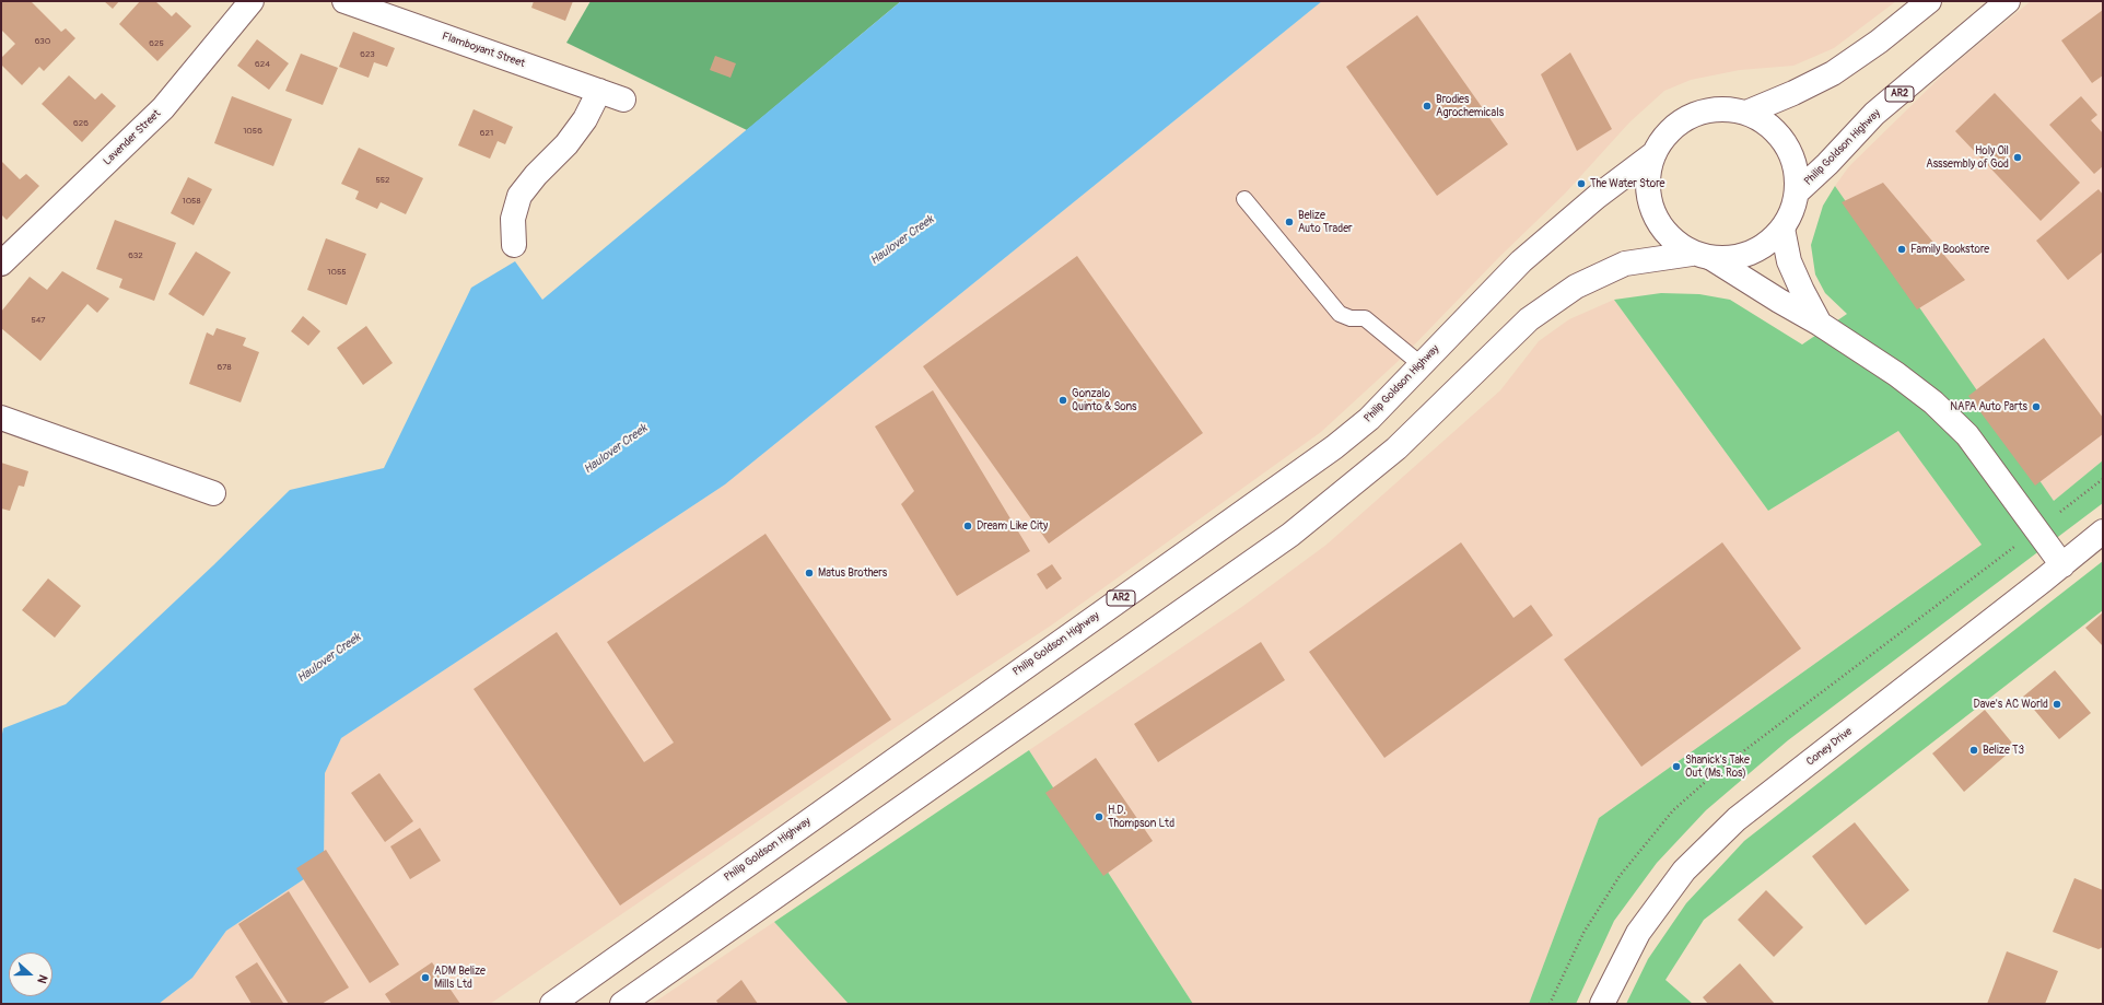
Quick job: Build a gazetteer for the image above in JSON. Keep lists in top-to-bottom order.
{
  "streets": {
    "main road": [
      "Flamboyant Street",
      "AR2",
      "Lavender Street",
      "Philip Goldson Highway",
      "Coney Drive"
    ]
  },
  "water": ["Haulover Creek"],
  "places": [
    "Brodies Agrochemicals",
    "Holy Oil Asssembly of God",
    "The Water Store",
    "Belize Auto Trader",
    "Family Bookstore",
    "Gonzalo Quinto & Sons",
    "NAPA Auto Parts",
    "Dream Like City",
    "Matus Brothers",
    "Dave's AC World",
    "Belize T3",
    "Shanick's Take Out (Ms. Ros)",
    "H.D. Thompson Ltd",
    "ADM Belize Mills Ltd"
  ],
  "house_numbers": [
    "630",
    "625",
    "623",
    "624",
    "626",
    "1056",
    "621",
    "552",
    "1058",
    "632",
    "1055",
    "547",
    "678"
  ],
  "north": "right"
}
